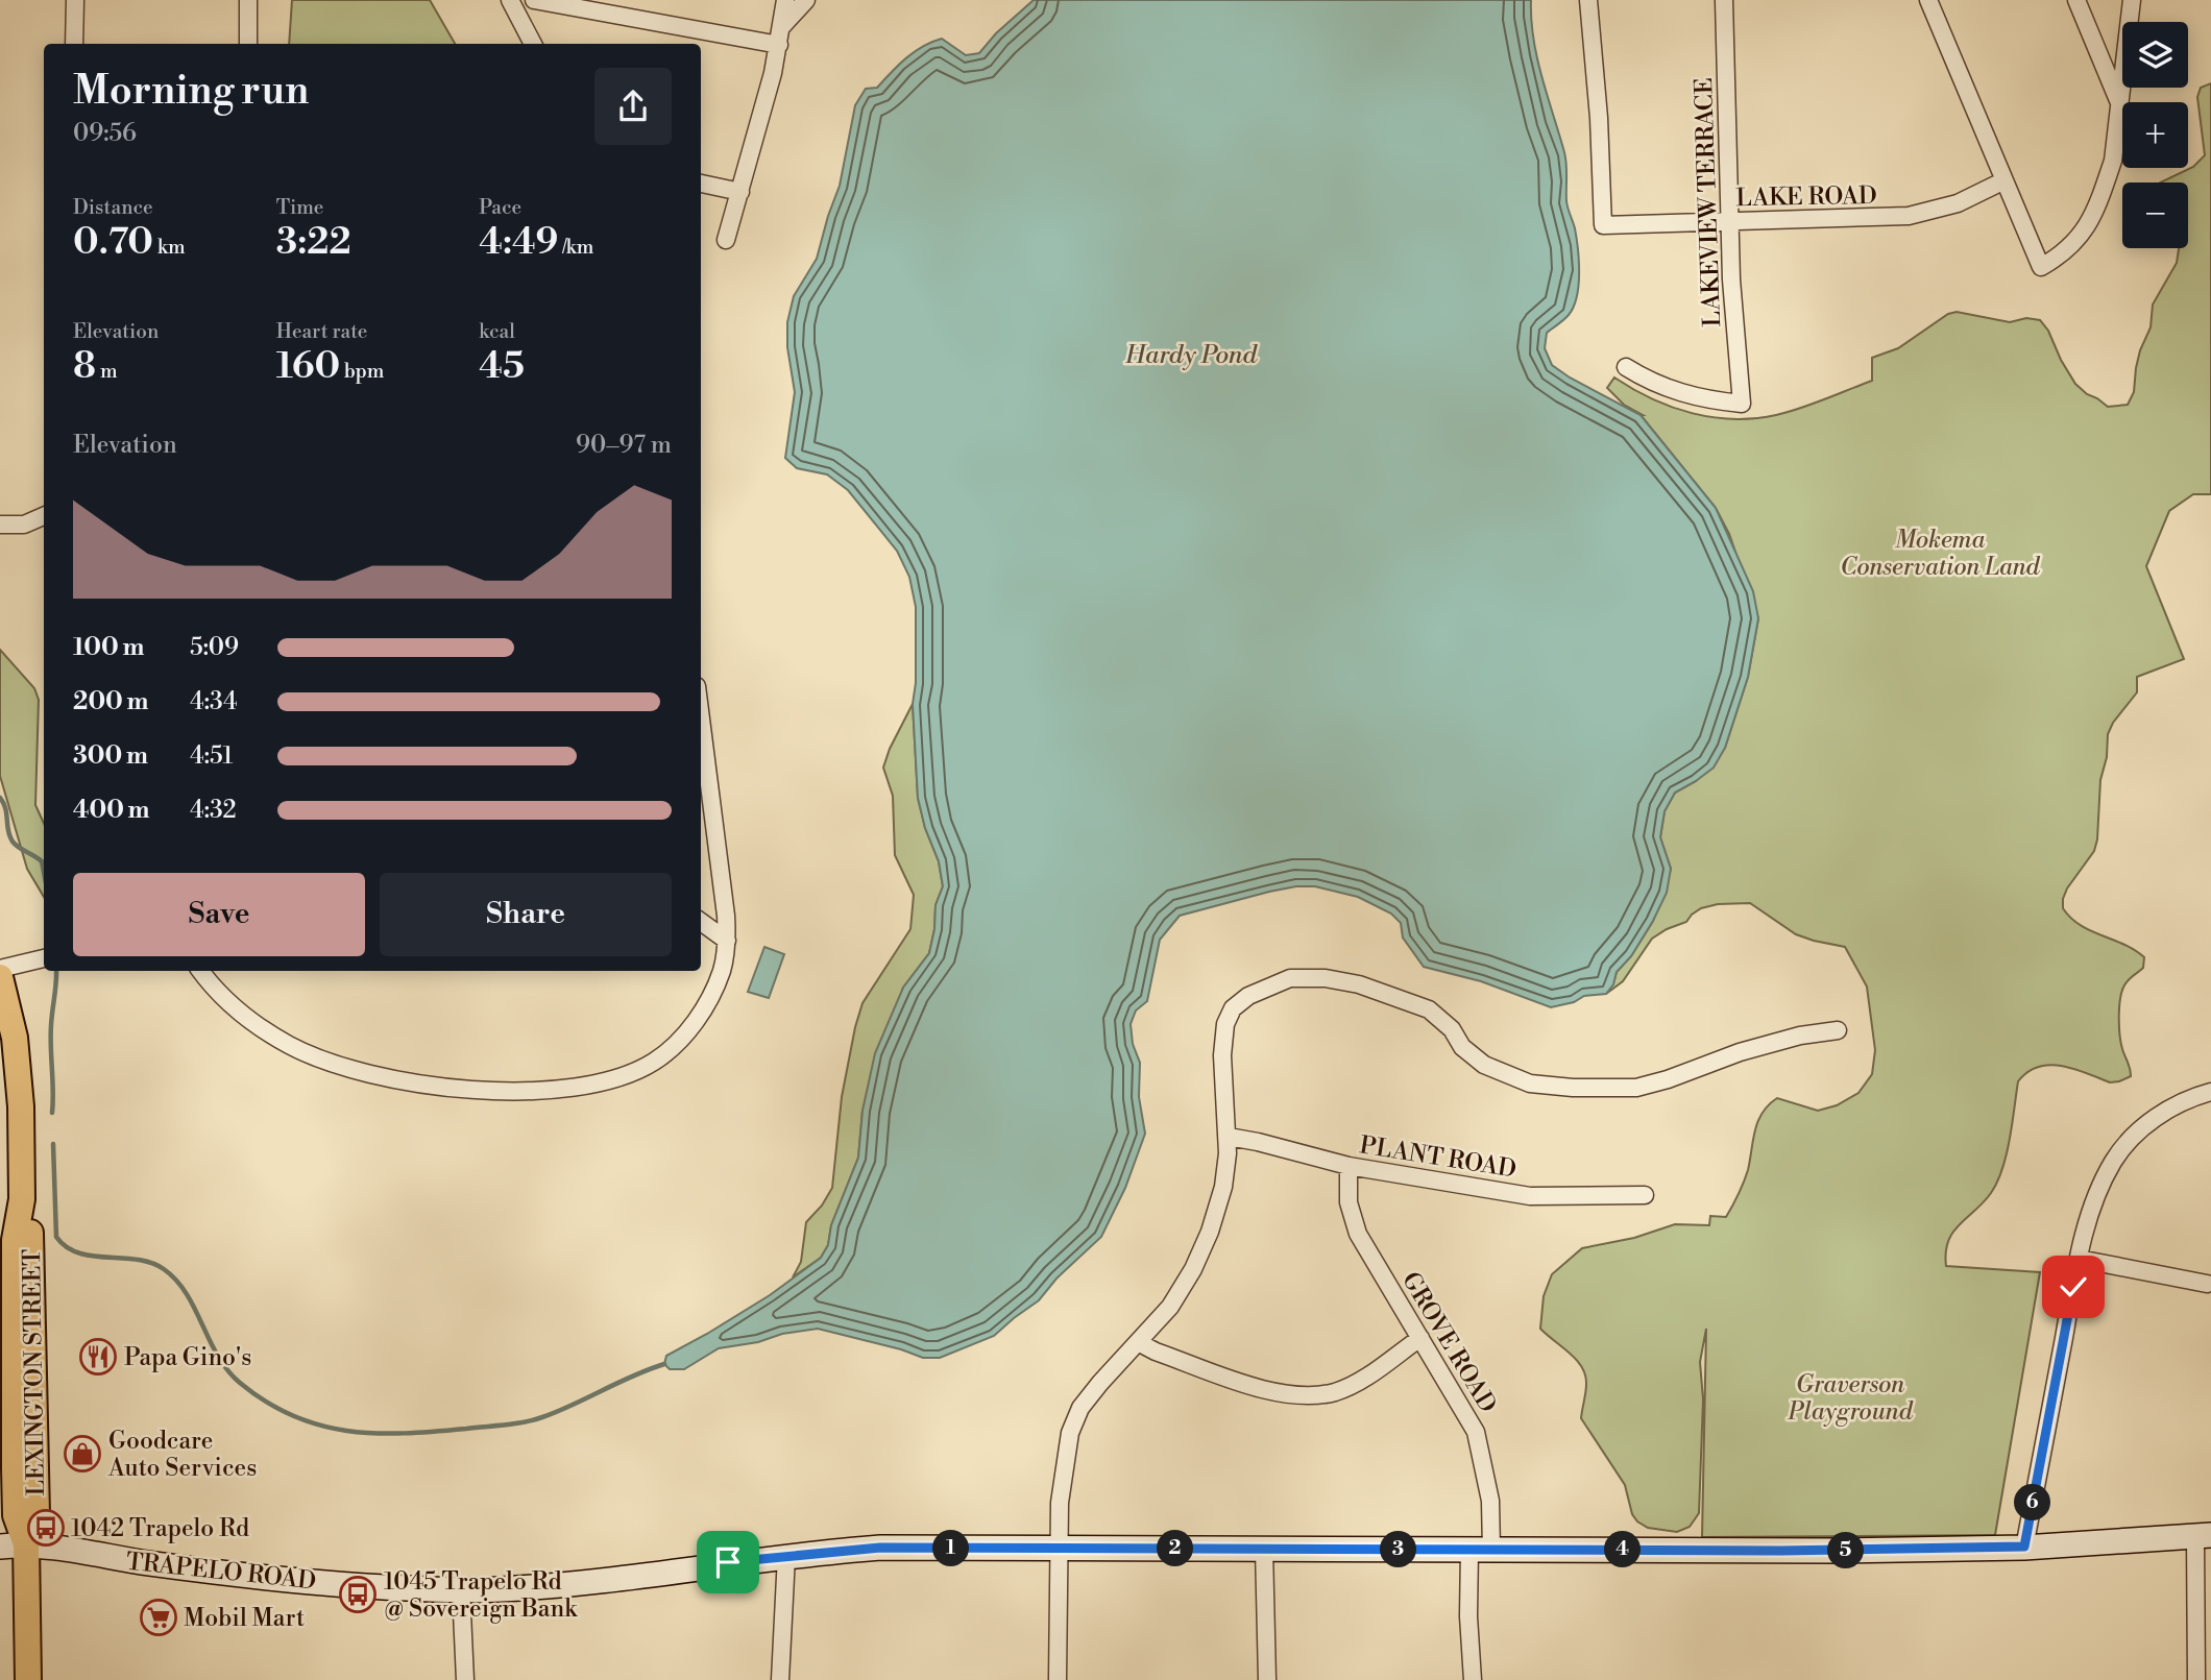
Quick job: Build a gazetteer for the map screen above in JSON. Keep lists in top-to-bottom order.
{
  "streets": {
    "main road": ["LEXINGTON STREET", "TRAPELO ROAD"],
    "street": [
      "LAKE ROAD",
      "LAKEVIEW TERRACE",
      "PLANT ROAD",
      "GROVE ROAD"
    ]
  },
  "crossings": [
    ["LAKE ROAD", "LAKEVIEW TERRACE"],
    ["PLANT ROAD", "GROVE ROAD"],
    ["GROVE ROAD", "TRAPELO ROAD"],
    ["LEXINGTON STREET", "TRAPELO ROAD"]
  ],
  "water": ["Hardy Pond"],
  "parks": ["Mokema Conservation Land", "Graverson Playground"],
  "places": {
    "restaurant": ["Papa Gino's"],
    "shop": ["Goodcare Auto Services"],
    "bus stop": ["1042 Trapelo Rd", "1045 Trapelo Rd @ Sovereign Bank"],
    "supermarket": ["Mobil Mart"]
  },
  "page": {
    "map_buttons": ["+", "−"],
    "heading": ["Morning run", "09:56"],
    "stats": [
      ["Distance", "0.70 km"],
      ["Time", "3:22"],
      ["Pace", "4:49 /km"],
      ["Elevation", "8 m"],
      ["Heart rate", "160 bpm"],
      ["kcal", "45"]
    ],
    "chart": ["Elevation", "90–97 m"],
    "list": [
      {
        "name": "100 m",
        "note": "5:09"
      },
      {
        "name": "200 m",
        "note": "4:34"
      },
      {
        "name": "300 m",
        "note": "4:51"
      },
      {
        "name": "400 m",
        "note": "4:32"
      }
    ],
    "buttons": ["Save", "Share"],
    "pins": [
      "6",
      "1",
      "2",
      "3",
      "4",
      "5"
    ]
  }
}
